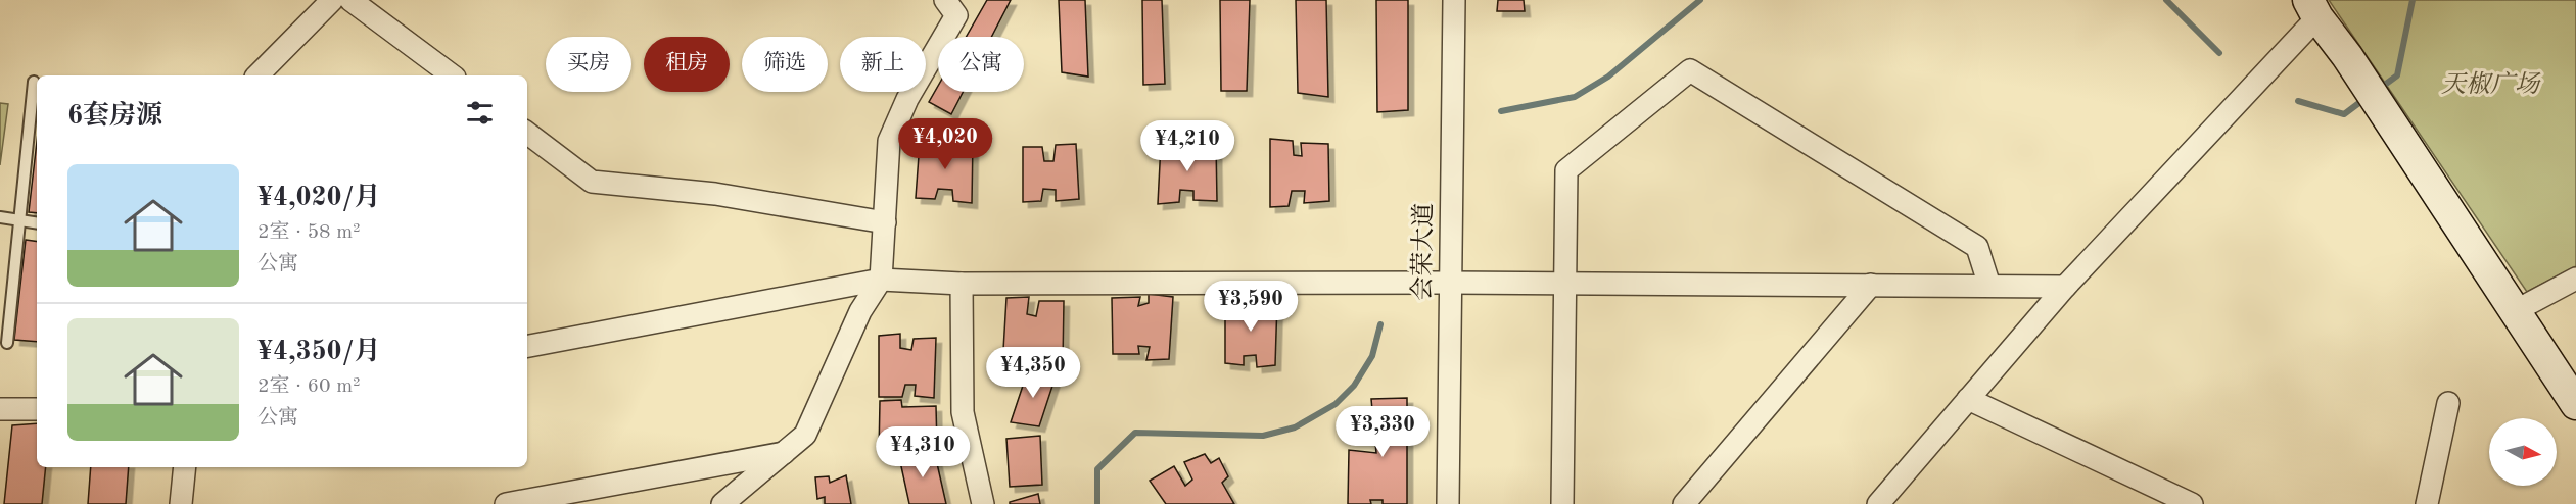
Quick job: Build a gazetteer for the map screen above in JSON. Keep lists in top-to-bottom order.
{
  "streets": {
    "street": ["会荣大道"]
  },
  "parks": ["天椒广场"],
  "north": "right",
  "page": {
    "chip": [
      "买房",
      "租房",
      "筛选",
      "新上",
      "公寓"
    ],
    "heading": "6套房源",
    "price": [
      "¥4,020",
      "¥4,210",
      "¥3,590",
      "¥4,350",
      "¥3,330",
      "¥4,310"
    ],
    "list": [
      {
        "name": "¥4,020/月",
        "note": "2室 · 58 m² · 公寓"
      },
      {
        "name": "¥4,350/月",
        "note": "2室 · 60 m² · 公寓"
      }
    ]
  }
}
